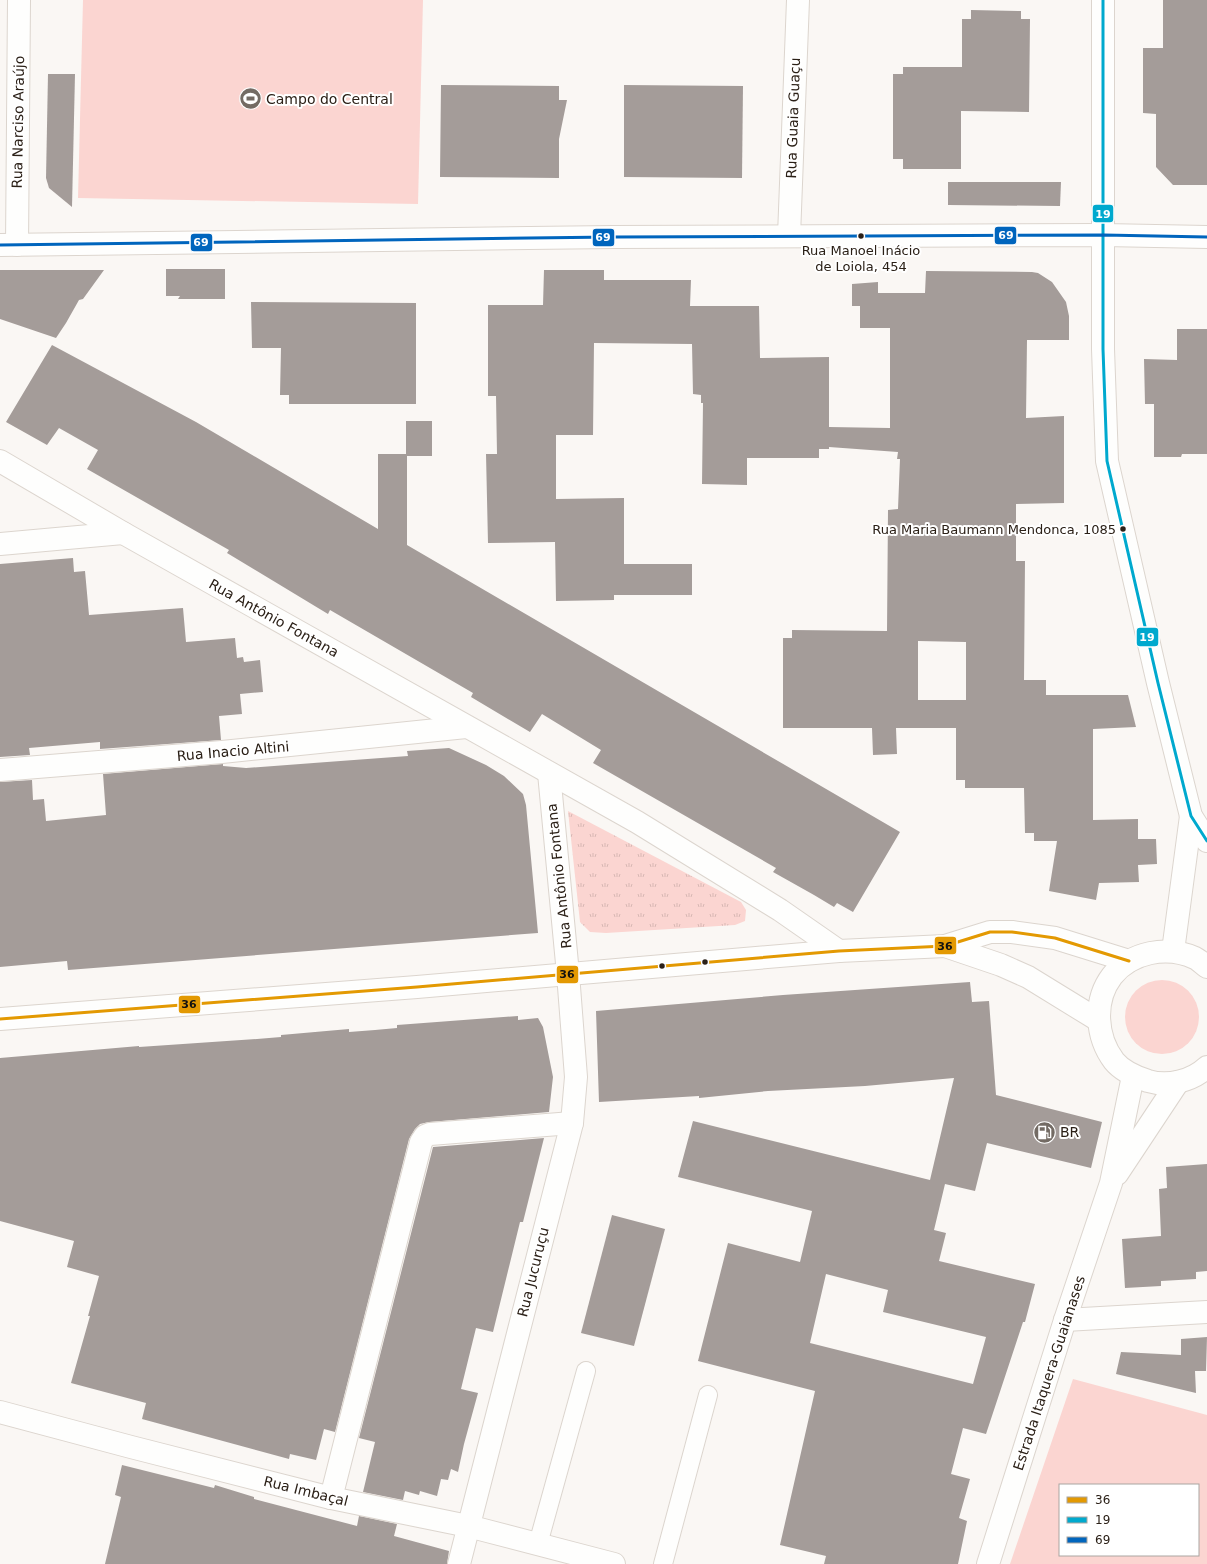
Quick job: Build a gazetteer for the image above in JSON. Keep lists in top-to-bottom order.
{
  "streets": {
    "street": [
      "Rua Guaia Guaçu",
      "Rua Narciso Araújo",
      "Rua Antônio Fontana",
      "Rua Inacio Altini",
      "Rua Jucuruçu",
      "Estrada Itaquera-Guaianases",
      "Rua Imbaçal"
    ]
  },
  "crossings": [
    ["Rua Antônio Fontana", "Rua Inacio Altini"],
    ["Rua Antônio Fontana", "Rua Jucuruçu"],
    ["Rua Jucuruçu", "Rua Imbaçal"]
  ],
  "places": {
    "sports": ["Campo do Central"],
    "other": ["Rua Manoel Inácio de Loiola, 454", "Rua Maria Baumann Mendonca, 1085"],
    "fuel station": ["BR"]
  },
  "lines": ["transit line 19", "transit line 69", "transit line 36"],
  "legend": ["36", "19", "69"]
}
